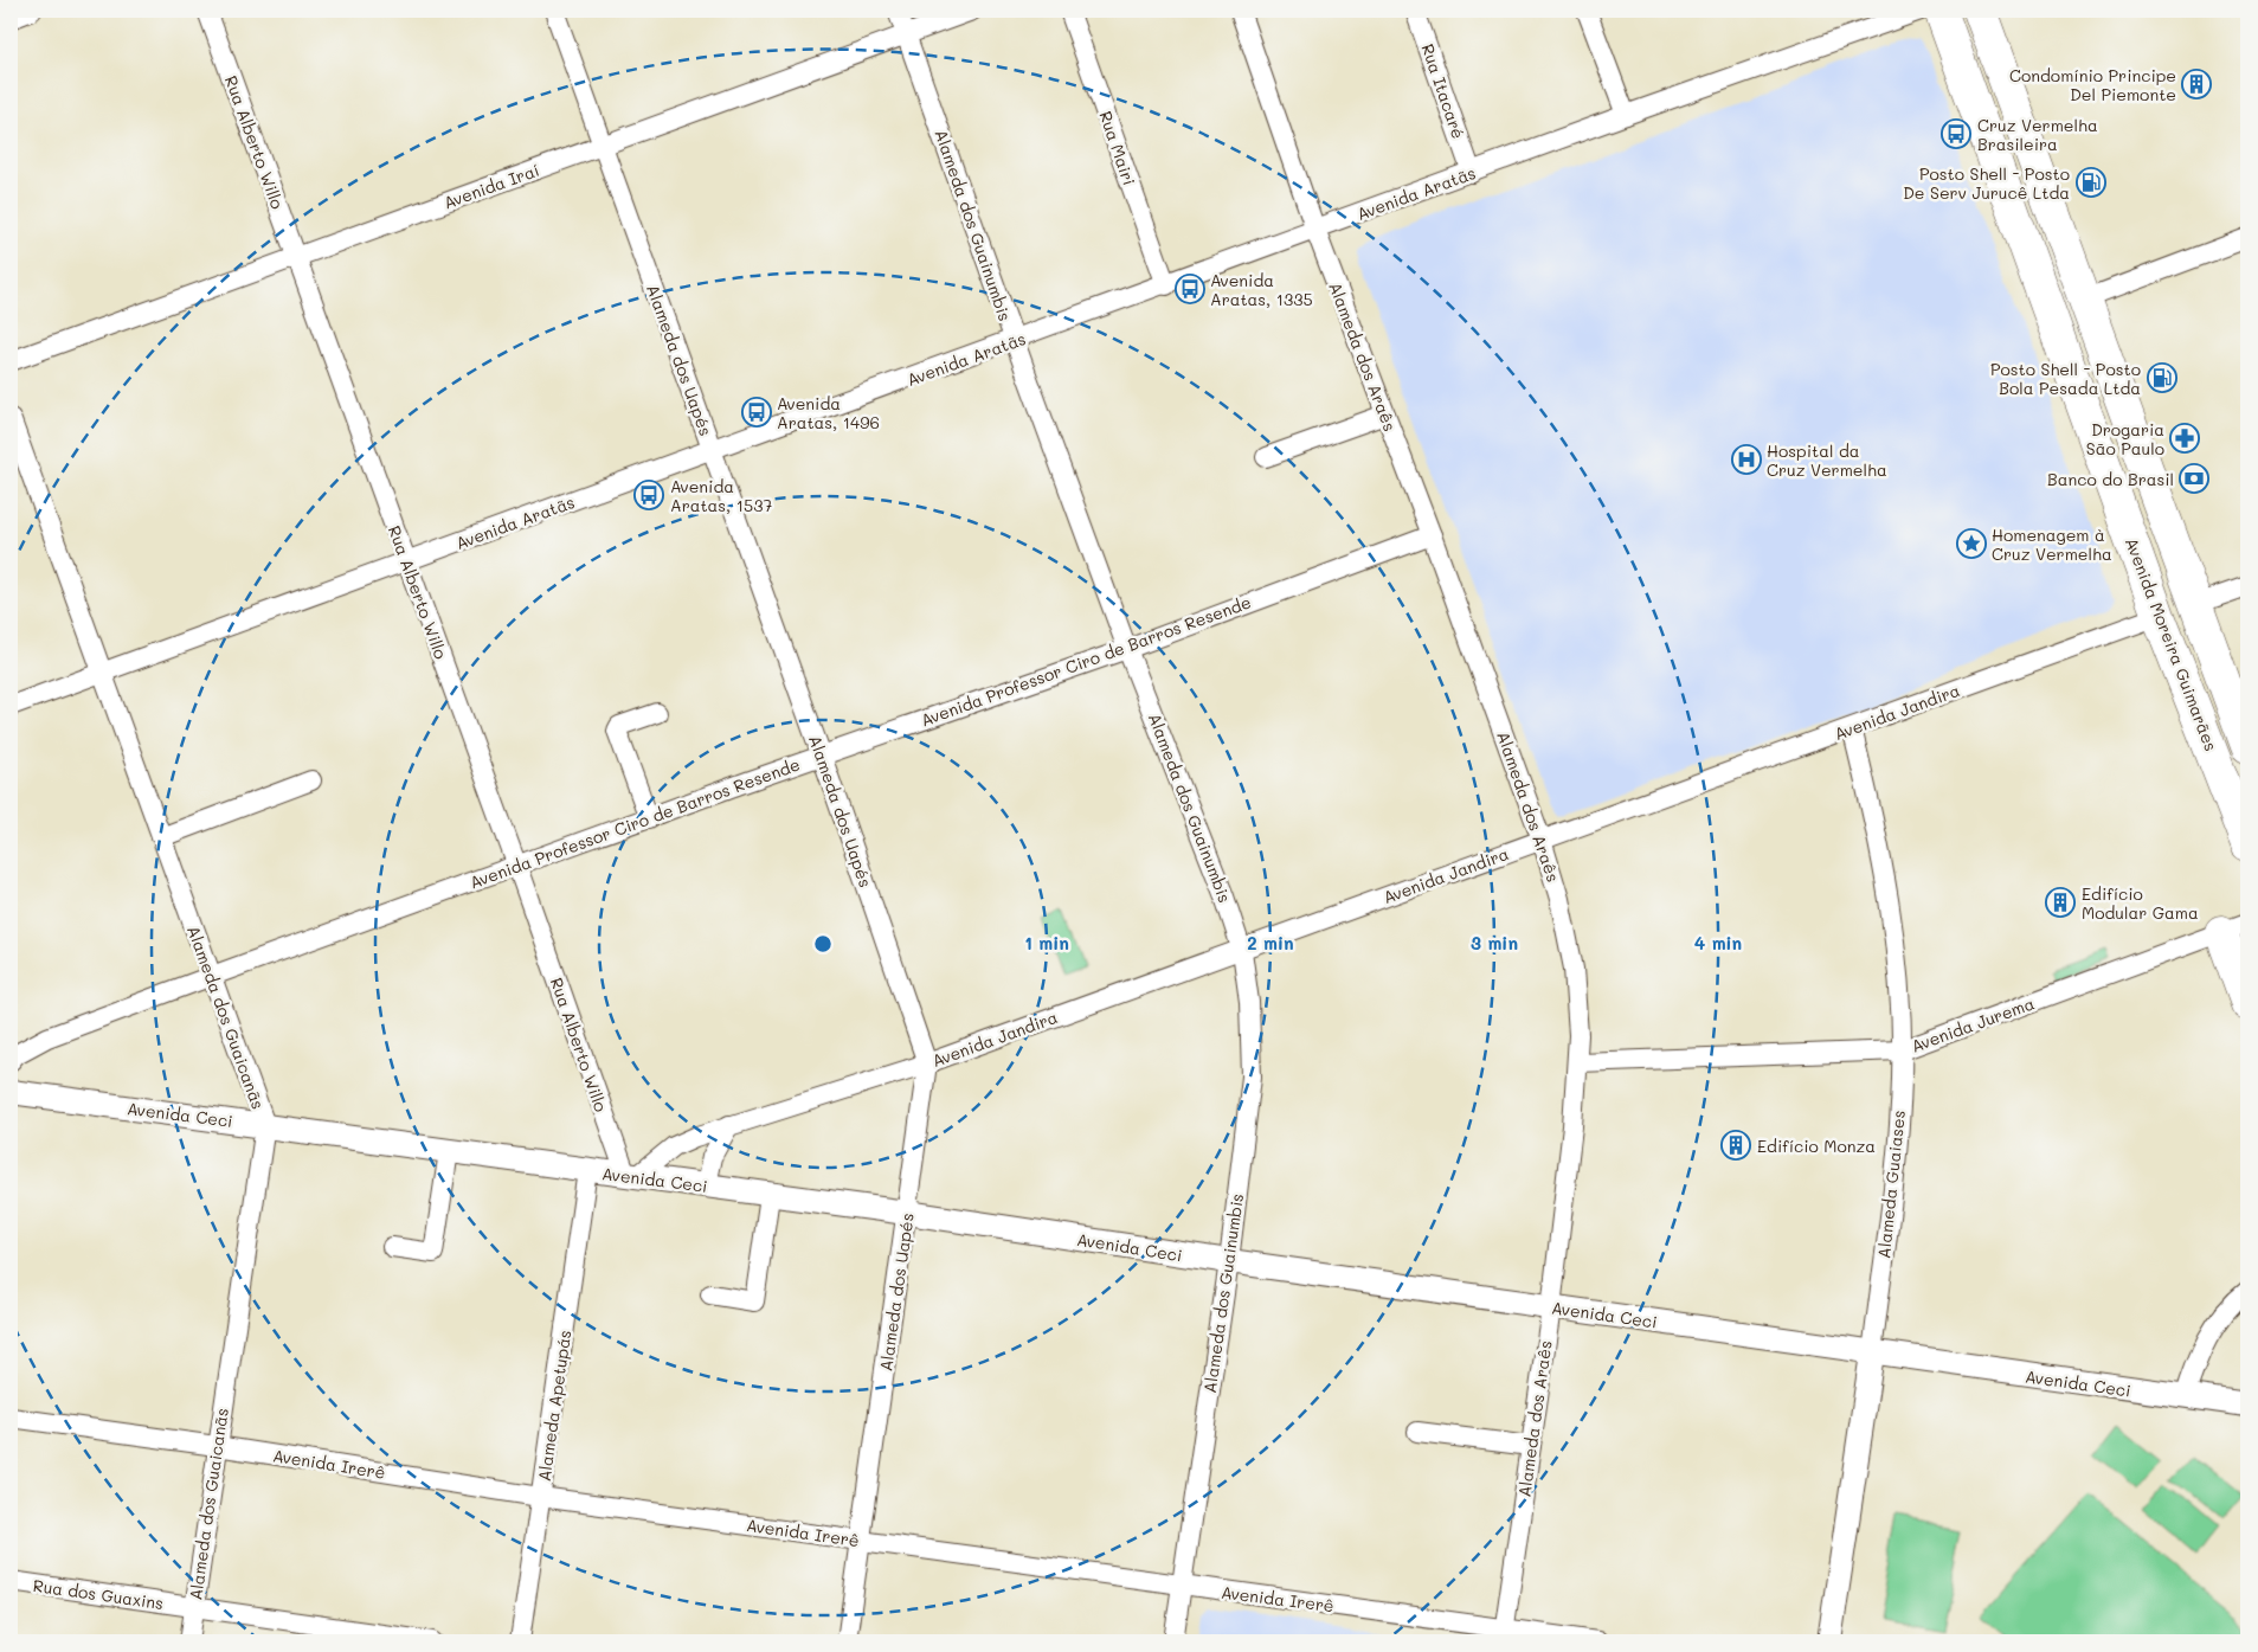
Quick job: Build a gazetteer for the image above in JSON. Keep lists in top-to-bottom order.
{
  "streets": {
    "highway": ["Avenida Moreira Guimarães"],
    "street": [
      "Rua Itacaré",
      "Rua Alberto Willo",
      "Rua Mairi",
      "Avenida Iraí",
      "Avenida Aratãs",
      "Alameda dos Guainumbis",
      "Alameda dos Araês",
      "Alameda dos Uapés",
      "Avenida Professor Ciro de Barros Resende",
      "Avenida Jandira",
      "Alameda dos Guaicanãs",
      "Avenida Jurema",
      "Avenida Ceci",
      "Alameda Guaiases",
      "Alameda Apetupás",
      "Avenida Irerê",
      "Rua dos Guaxins"
    ]
  },
  "crossings": [
    ["Rua Itacaré", "Avenida Aratãs"],
    ["Rua Alberto Willo", "Avenida Iraí"],
    ["Rua Alberto Willo", "Avenida Aratãs"],
    ["Rua Alberto Willo", "Avenida Professor Ciro de Barros Resende"],
    ["Rua Alberto Willo", "Avenida Jandira"],
    ["Rua Alberto Willo", "Avenida Ceci"],
    ["Rua Mairi", "Avenida Aratãs"],
    ["Avenida Iraí", "Alameda dos Guainumbis"],
    ["Avenida Iraí", "Alameda dos Uapés"],
    ["Avenida Aratãs", "Alameda dos Guainumbis"],
    ["Avenida Aratãs", "Alameda dos Araês"],
    ["Avenida Aratãs", "Alameda dos Uapés"],
    ["Avenida Aratãs", "Alameda dos Guaicanãs"],
    ["Alameda dos Guainumbis", "Avenida Professor Ciro de Barros Resende"],
    ["Alameda dos Guainumbis", "Avenida Jandira"],
    ["Alameda dos Guainumbis", "Avenida Ceci"],
    ["Alameda dos Guainumbis", "Avenida Irerê"],
    ["Alameda dos Araês", "Avenida Professor Ciro de Barros Resende"],
    ["Alameda dos Araês", "Avenida Jandira"],
    ["Alameda dos Araês", "Avenida Jurema"],
    ["Alameda dos Araês", "Avenida Ceci"],
    ["Alameda dos Araês", "Avenida Irerê"],
    ["Alameda dos Uapés", "Avenida Professor Ciro de Barros Resende"],
    ["Alameda dos Uapés", "Avenida Jandira"],
    ["Alameda dos Uapés", "Avenida Ceci"],
    ["Alameda dos Uapés", "Avenida Irerê"],
    ["Avenida Moreira Guimarães", "Avenida Jandira"],
    ["Avenida Professor Ciro de Barros Resende", "Alameda dos Guaicanãs"],
    ["Avenida Jandira", "Avenida Ceci"],
    ["Avenida Jandira", "Alameda Guaiases"],
    ["Alameda dos Guaicanãs", "Avenida Ceci"],
    ["Alameda dos Guaicanãs", "Avenida Irerê"],
    ["Alameda dos Guaicanãs", "Rua dos Guaxins"],
    ["Avenida Jurema", "Alameda Guaiases"],
    ["Avenida Ceci", "Alameda Guaiases"],
    ["Avenida Ceci", "Alameda Apetupás"],
    ["Alameda Apetupás", "Avenida Irerê"]
  ],
  "places": {
    "building": ["Condomínio Principe Del Piemonte", "Edifício Modular Gama", "Edifício Monza"],
    "bus stop": [
      "Cruz Vermelha Brasileira",
      "Avenida Aratas, 1335",
      "Avenida Aratas, 1496",
      "Avenida Aratas, 1537"
    ],
    "fuel station": ["Posto Shell - Posto De Serv Jurucê Ltda", "Posto Shell - Posto Bola Pesada Ltda"],
    "pharmacy": ["Drogaria São Paulo"],
    "hospital": ["Hospital da Cruz Vermelha"],
    "bank": ["Banco do Brasil"],
    "place": ["Homenagem à Cruz Vermelha"]
  },
  "rings": [
    "1 min",
    "2 min",
    "3 min",
    "4 min"
  ]
}
